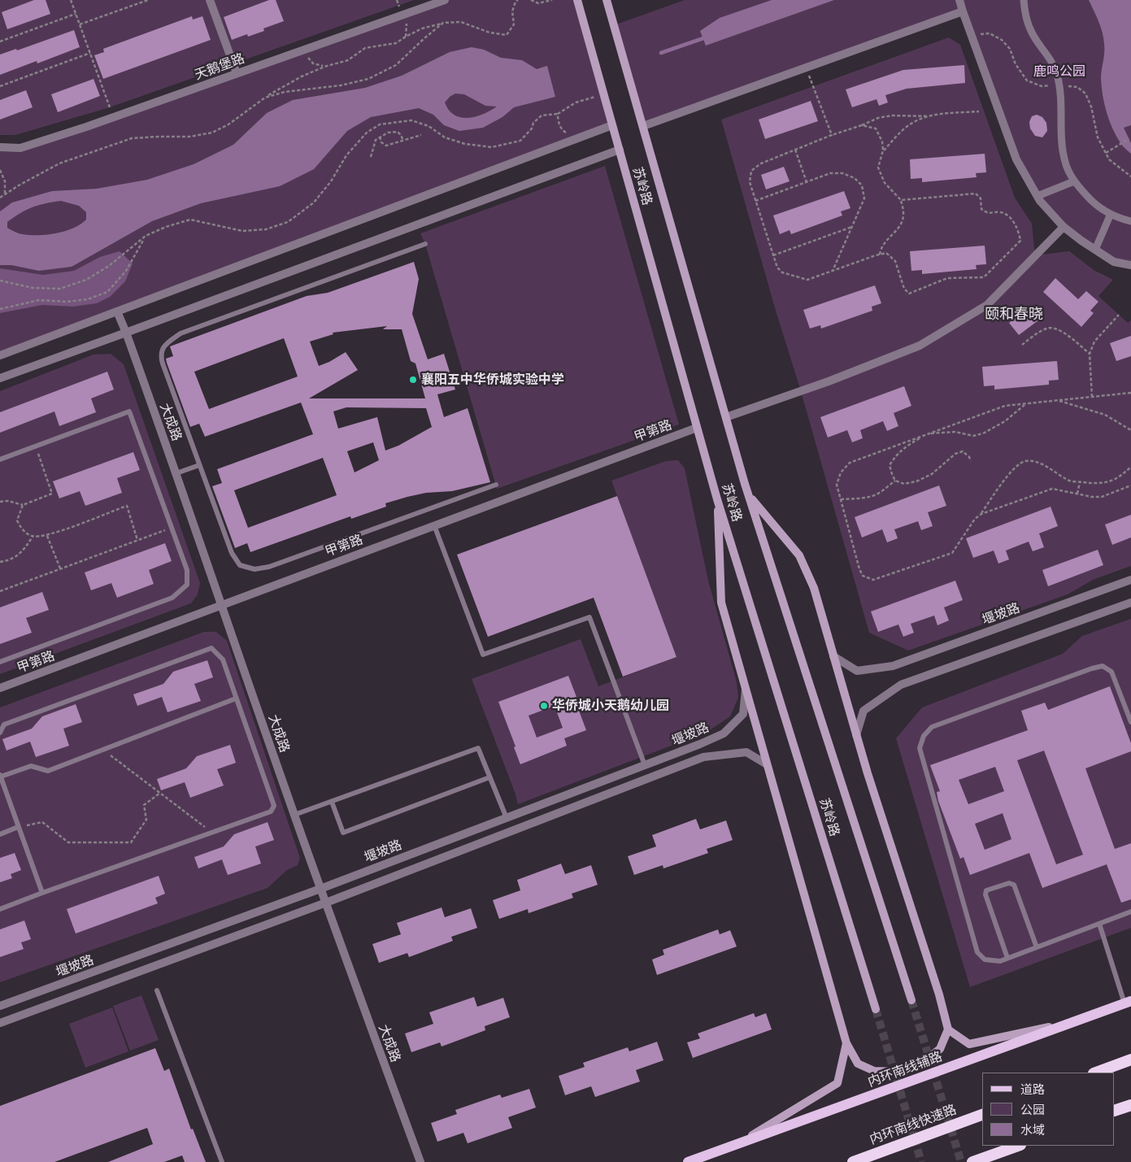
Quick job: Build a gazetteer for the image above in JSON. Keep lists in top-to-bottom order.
{
  "streets": {
    "highway": ["内环南线快速路"],
    "main road": ["苏岭路", "内环南线辅路"],
    "street": [
      "天鹅堡路",
      "大成路",
      "甲第路",
      "堰坡路"
    ]
  },
  "crossings": [
    ["苏岭路", "甲第路"],
    ["大成路", "甲第路"],
    ["大成路", "堰坡路"]
  ],
  "districts": ["颐和春晓"],
  "parks": ["鹿鸣公园"],
  "places": ["襄阳五中华侨城实验中学", "华侨城小天鹅幼儿园"],
  "legend": ["道路", "公园", "水域"]
}
